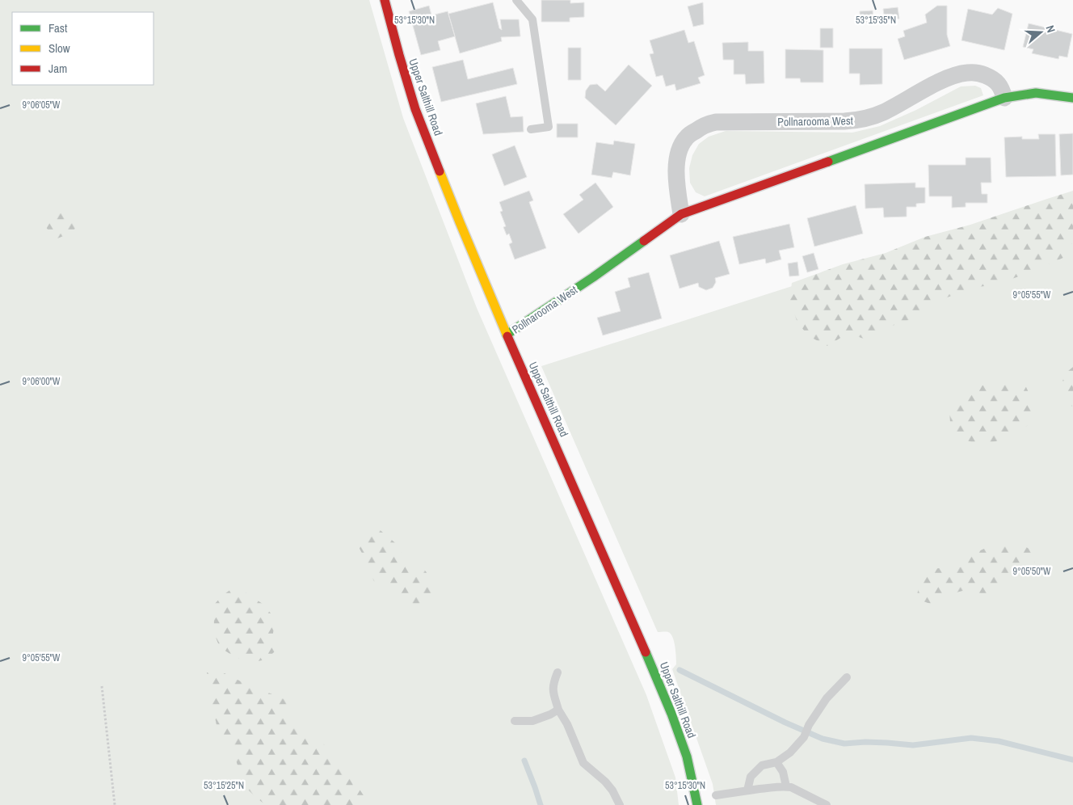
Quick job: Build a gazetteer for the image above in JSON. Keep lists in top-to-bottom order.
{
  "streets": {
    "main road": ["Upper Salthill Road", "Pollnarooma West"]
  },
  "crossings": [
    ["Upper Salthill Road", "Pollnarooma West"]
  ],
  "legend": ["Fast", "Slow", "Jam"],
  "north": "right",
  "coordinates": [
    "53°15'35\"N",
    "53°15'30\"N",
    "9°06'05\"W",
    "9°05'55\"W",
    "9°06'00\"W",
    "9°05'50\"W",
    "53°15'25\"N"
  ]
}
